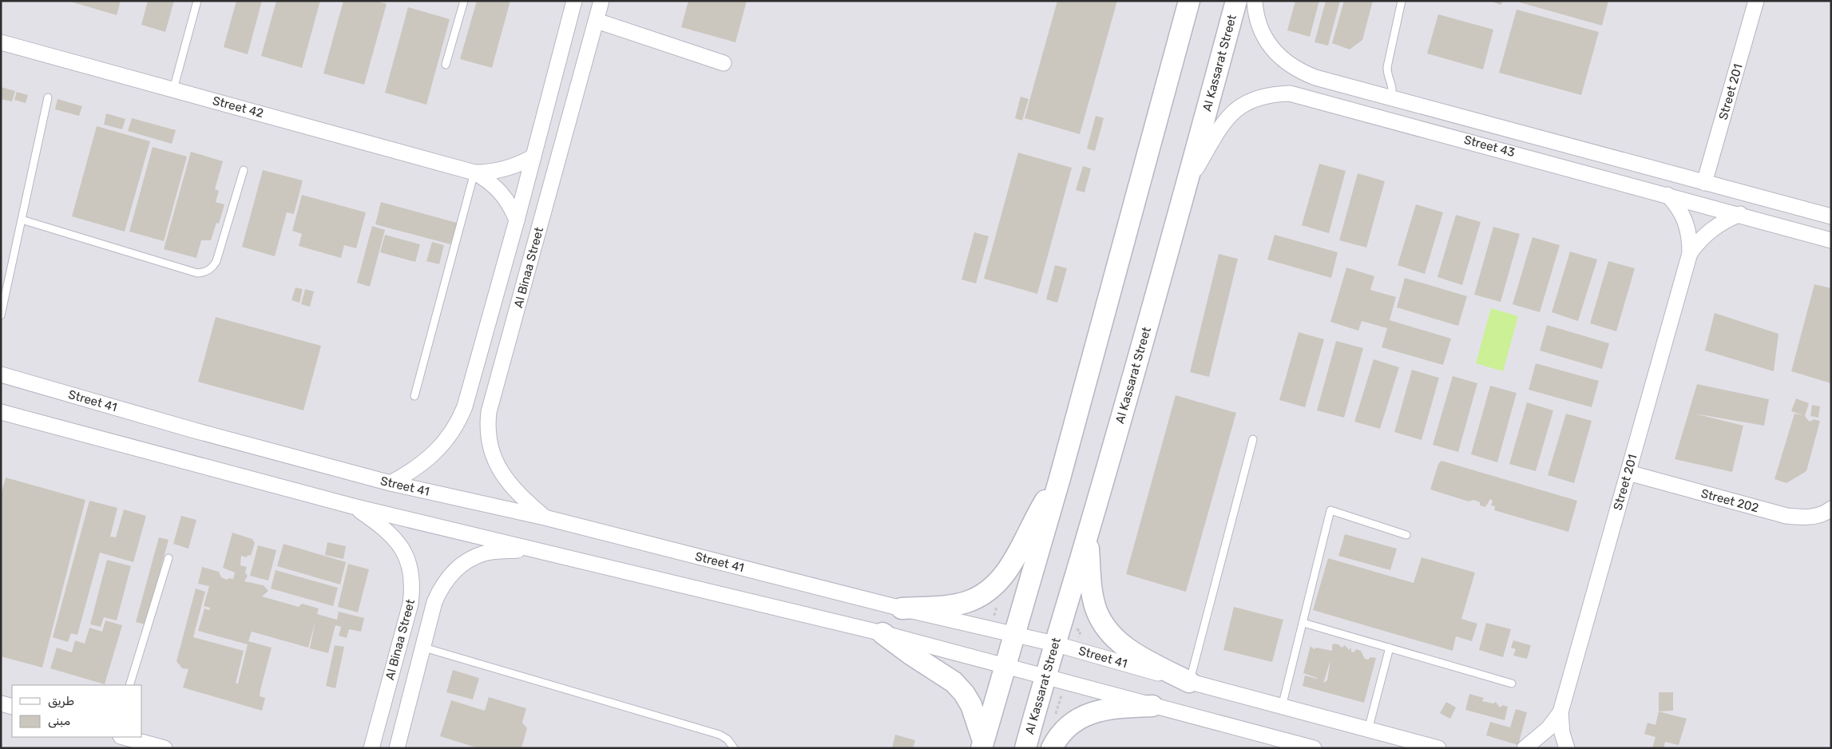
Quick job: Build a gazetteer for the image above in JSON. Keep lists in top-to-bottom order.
{
  "streets": {
    "street": [
      "Al Kassarat Street",
      "Street 201",
      "Street 42",
      "Street 43",
      "Al Binaa Street",
      "Street 41",
      "Street 202"
    ]
  },
  "crossings": [
    ["Al Kassarat Street", "Street 43"],
    ["Al Kassarat Street", "Street 41"],
    ["Street 201", "Street 43"],
    ["Street 201", "Street 202"],
    ["Street 42", "Al Binaa Street"],
    ["Al Binaa Street", "Street 41"]
  ],
  "legend": ["طريق", "مبنى"]
}
